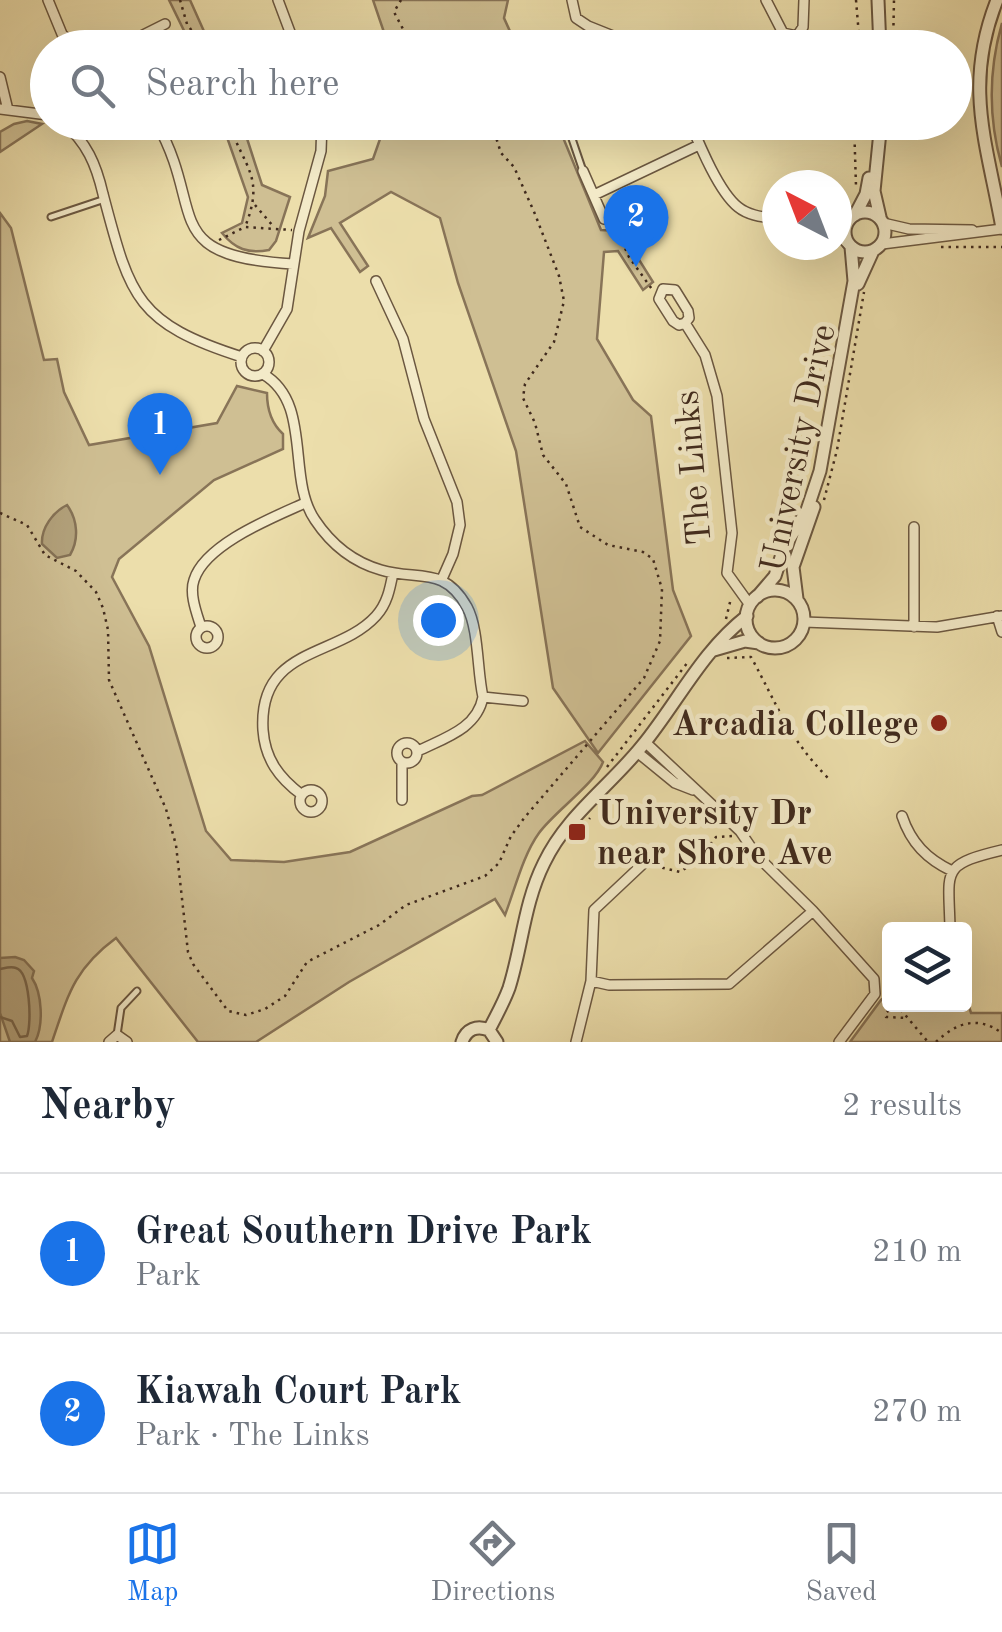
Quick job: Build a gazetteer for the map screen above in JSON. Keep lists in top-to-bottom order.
{
  "streets": {
    "street": ["University Drive", "The Links"]
  },
  "crossings": [
    ["University Drive", "The Links"]
  ],
  "places": {
    "other": ["Arcadia College"],
    "transit": ["University Dr near Shore Ave"]
  },
  "north": "top left",
  "page": {
    "search": "Search here",
    "pins": ["2", "1"],
    "heading": ["Nearby", "2 results"],
    "list": [
      {
        "mark": "1",
        "name": "Great Southern Drive Park",
        "note": "Park",
        "value": "210 m"
      },
      {
        "mark": "2",
        "name": "Kiawah Court Park",
        "note": "Park · The Links",
        "value": "270 m"
      }
    ],
    "nav": ["Map", "Directions", "Saved"]
  }
}
